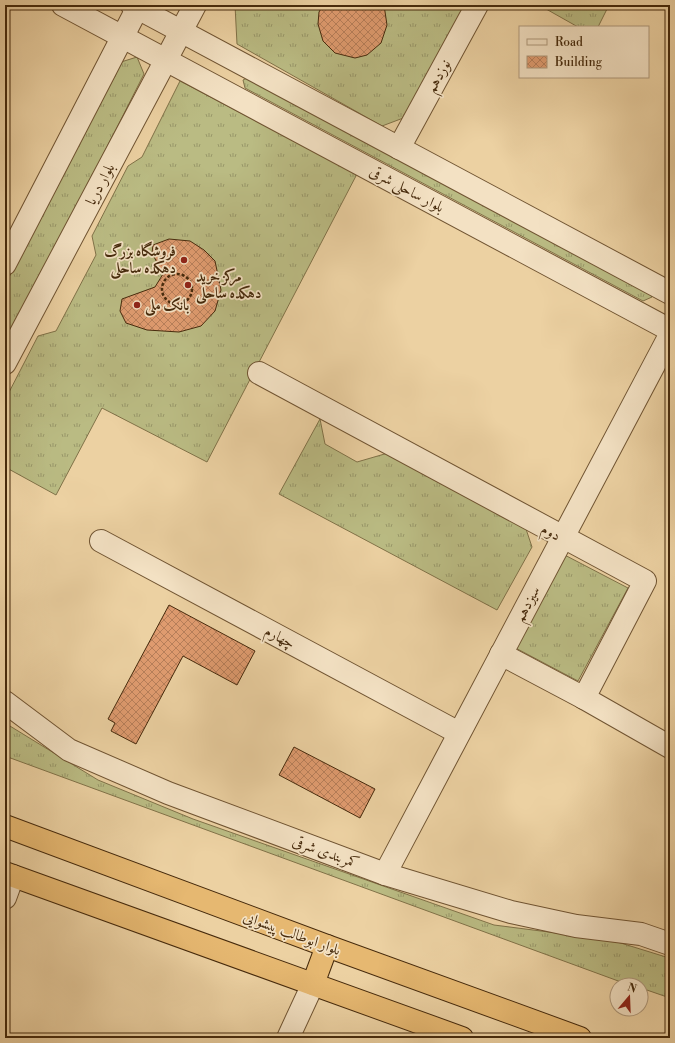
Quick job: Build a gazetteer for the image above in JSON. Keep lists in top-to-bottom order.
{
  "streets": {
    "highway": ["بلوار ابوطالب پیشوایی"],
    "street": [
      "نوزدهم",
      "بلوار دریا",
      "بلوار ساحلی شرقی",
      "دوم",
      "سیزدهم",
      "چهارم",
      "کمربندی شرقی"
    ]
  },
  "crossings": [
    ["بلوار دریا", "بلوار ساحلی شرقی"],
    ["دوم", "سیزدهم"],
    ["سیزدهم", "چهارم"],
    ["سیزدهم", "کمربندی شرقی"]
  ],
  "places": ["فروشگاه بزرگ دهکده ساحلی", "مرکز خرید دهکده ساحلی", "بانک ملی"],
  "legend": ["Road", "Building"],
  "north": "top"
}
